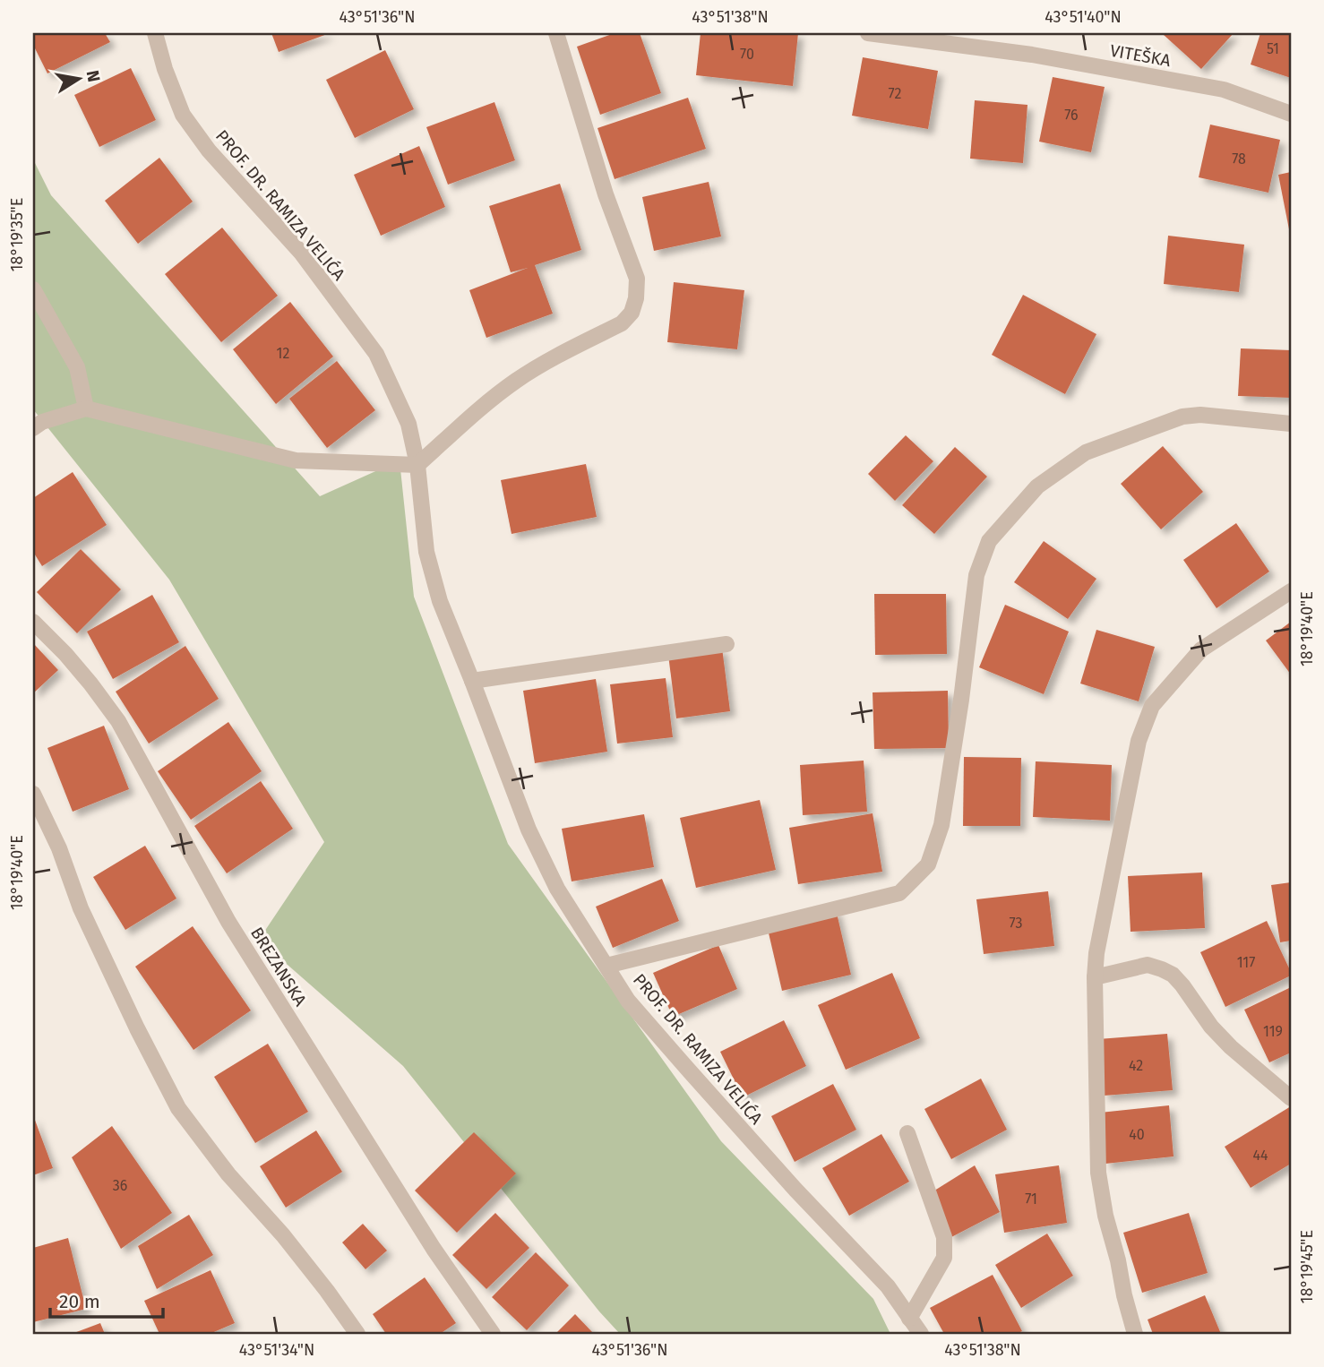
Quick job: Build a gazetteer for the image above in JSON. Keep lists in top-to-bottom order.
{
  "streets": {
    "street": ["VITEŠKA", "PROF. DR. RAMIZA VELIĆA", "BREZANSKA"]
  },
  "house_numbers": [
    "51",
    "70",
    "72",
    "76",
    "78",
    "12",
    "73",
    "117",
    "119",
    "42",
    "40",
    "44",
    "36",
    "71"
  ],
  "scale_bar": "20 m",
  "north": "right",
  "coordinates": [
    "43°51'36\"N",
    "43°51'38\"N",
    "43°51'40\"N",
    "18°19'35\"E",
    "18°19'40\"E",
    "18°19'45\"E",
    "43°51'34\"N"
  ]
}
